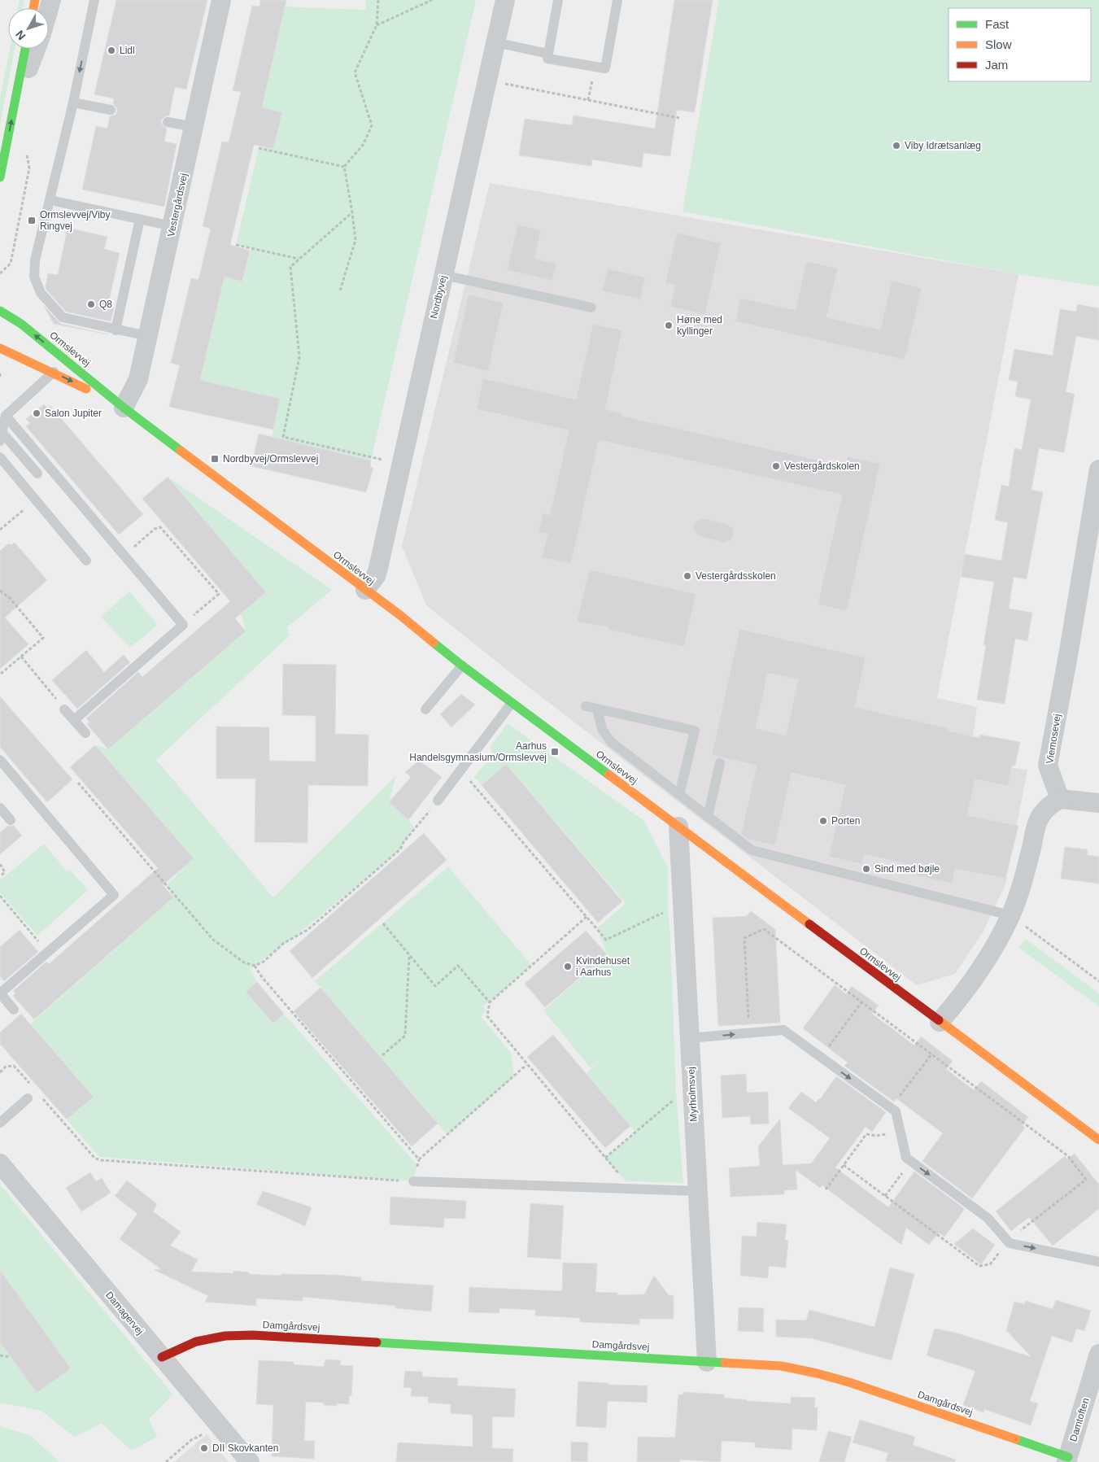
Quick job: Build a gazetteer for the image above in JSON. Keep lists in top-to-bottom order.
{
  "streets": {
    "street": [
      "Vestergårdsvej",
      "Nordbyvej",
      "Ormslevvej",
      "Viemosevej",
      "Myrholmsvej",
      "Damagervej",
      "Damgårdsvej",
      "Damtoften"
    ]
  },
  "crossings": [
    ["Vestergårdsvej", "Ormslevvej"],
    ["Nordbyvej", "Ormslevvej"],
    ["Ormslevvej", "Myrholmsvej"],
    ["Myrholmsvej", "Damgårdsvej"],
    ["Damagervej", "Damgårdsvej"],
    ["Damgårdsvej", "Damtoften"]
  ],
  "places": {
    "other": [
      "Lidl",
      "Viby Idrætsanlæg",
      "Q8",
      "Høne med kyllinger",
      "Salon Jupiter",
      "Vestergårdskolen",
      "Vestergårdsskolen",
      "Porten",
      "Sind med bøjle",
      "Kvindehuset i Aarhus",
      "DII Skovkanten"
    ],
    "transit": ["Ormslevvej/Viby Ringvej", "Nordbyvej/Ormslevvej", "Aarhus Handelsgymnasium/Ormslevvej"]
  },
  "legend": ["Fast", "Slow", "Jam"],
  "north": "bottom left"
}
